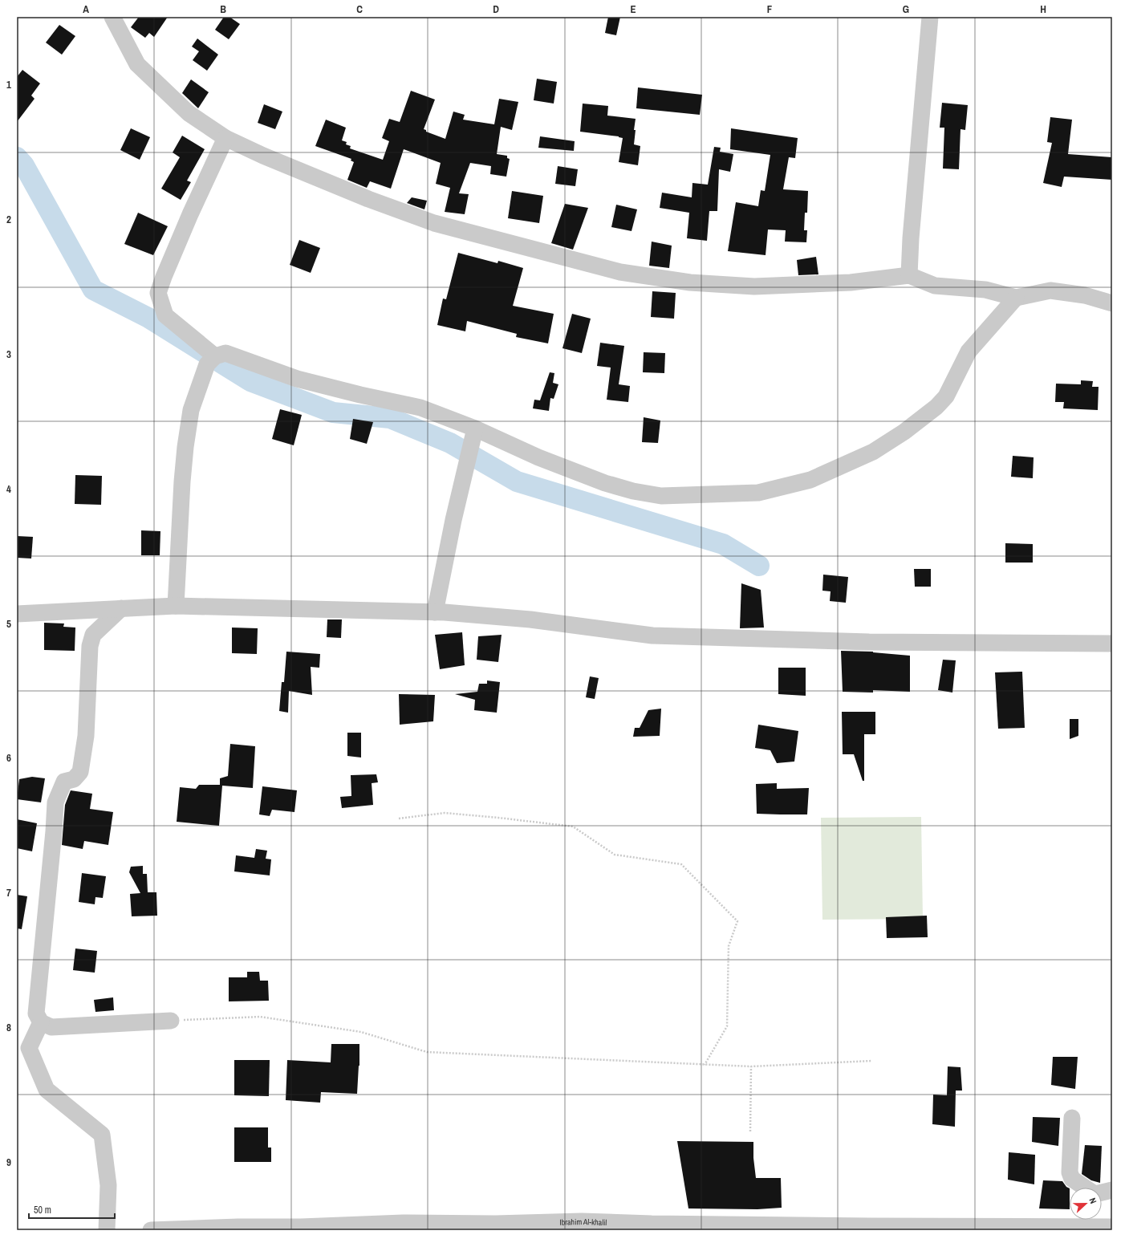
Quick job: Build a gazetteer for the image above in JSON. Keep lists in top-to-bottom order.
{
  "streets": {
    "street": ["Ibrahim Al-khalil"]
  },
  "scale_bar": "50 m",
  "north": "right",
  "grid": {
    "columns": [
      "A",
      "B",
      "C",
      "D",
      "E",
      "F",
      "G",
      "H"
    ],
    "rows": [
      "1",
      "2",
      "3",
      "4",
      "5",
      "6",
      "7",
      "8",
      "9"
    ]
  }
}
